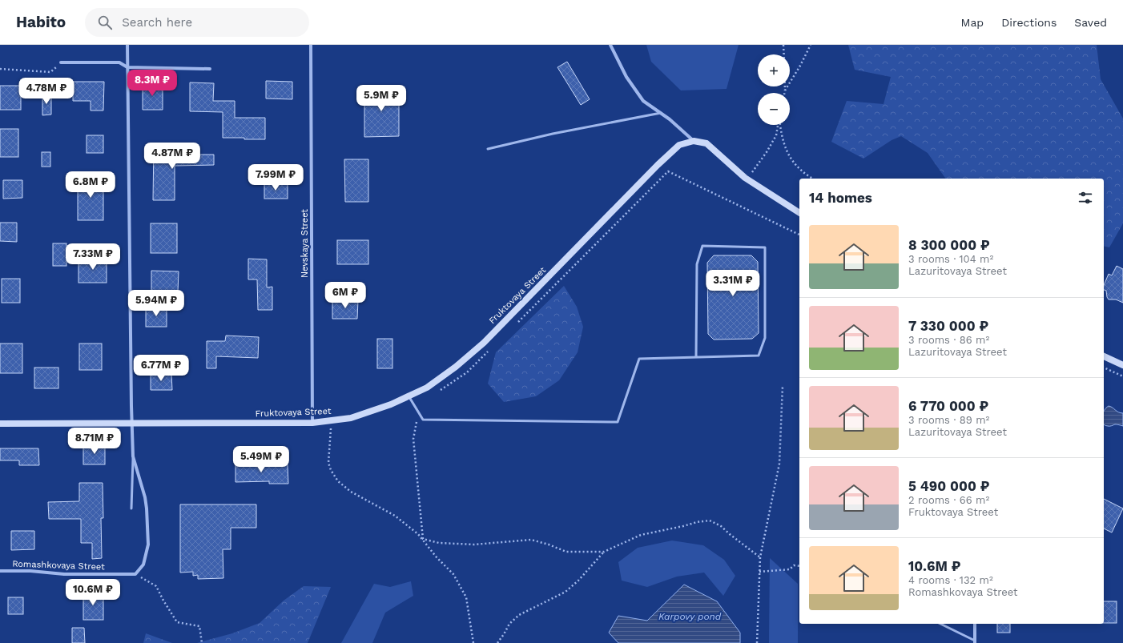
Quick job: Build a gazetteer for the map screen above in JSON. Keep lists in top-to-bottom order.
{
  "streets": {
    "street": ["Nevskaya Street", "Fruktovaya Street", "Romashkovaya Street"]
  },
  "crossings": [
    ["Nevskaya Street", "Fruktovaya Street"]
  ],
  "water": ["Karpovy pond"],
  "page": {
    "header": "Habito",
    "search": "Search here",
    "nav": ["Map", "Directions", "Saved"],
    "map_buttons": ["+", "−"],
    "price": [
      "8.3M ₽",
      "4.78M ₽",
      "5.9M ₽",
      "4.87M ₽",
      "7.99M ₽",
      "6.8M ₽",
      "7.33M ₽",
      "3.31M ₽",
      "6M ₽",
      "5.94M ₽",
      "6.77M ₽",
      "8.71M ₽",
      "5.49M ₽",
      "10.6M ₽"
    ],
    "heading": "14 homes",
    "list": [
      {
        "name": "8 300 000 ₽",
        "note": "3 rooms · 104 m² · Lazuritovaya Street"
      },
      {
        "name": "7 330 000 ₽",
        "note": "3 rooms · 86 m² · Lazuritovaya Street"
      },
      {
        "name": "6 770 000 ₽",
        "note": "3 rooms · 89 m² · Lazuritovaya Street"
      },
      {
        "name": "5 490 000 ₽",
        "note": "2 rooms · 66 m² · Fruktovaya Street"
      },
      {
        "name": "10.6M ₽",
        "note": "4 rooms · 132 m² · Romashkovaya Street"
      }
    ]
  }
}
